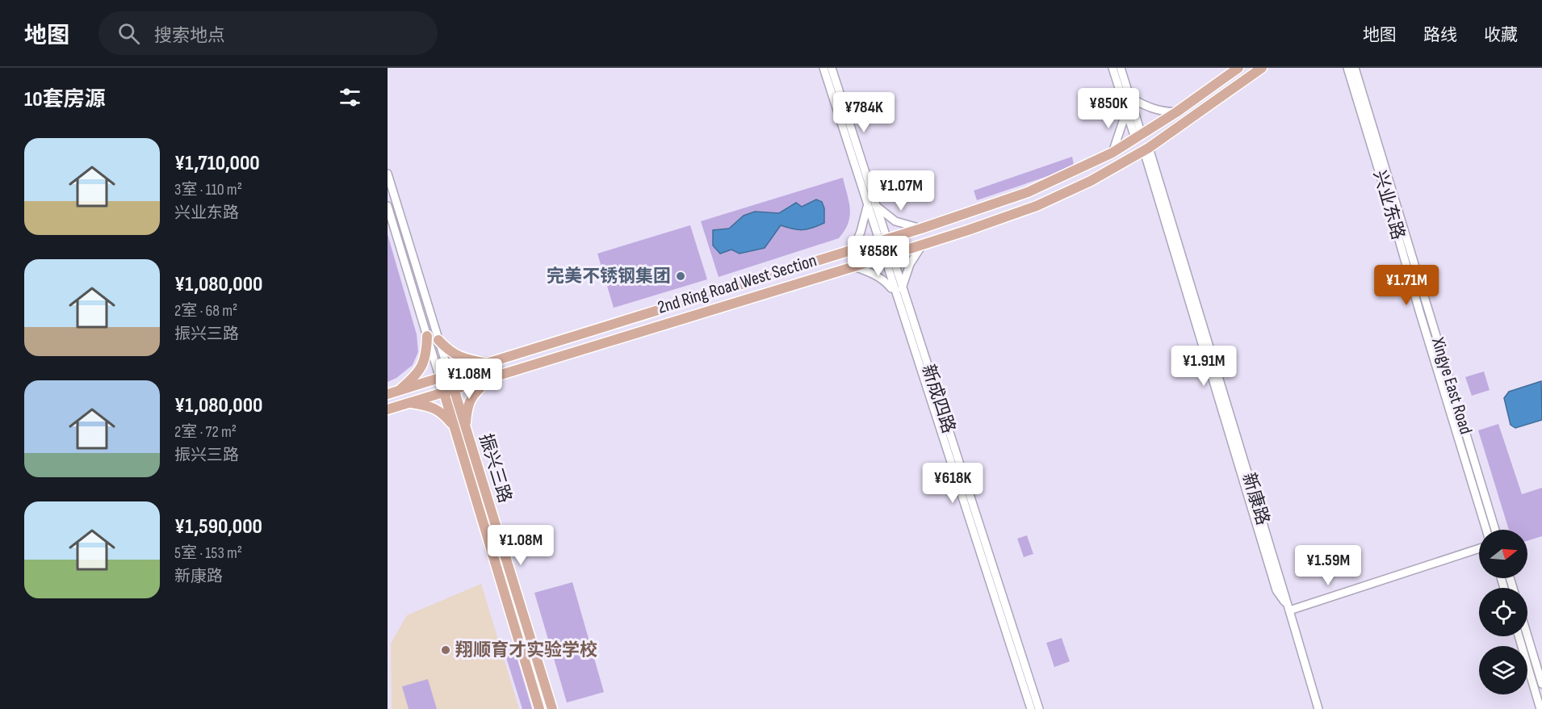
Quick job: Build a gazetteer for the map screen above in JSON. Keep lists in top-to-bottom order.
{
  "streets": {
    "main road": ["2nd Ring Road West Section", "振兴三路"],
    "street": [
      "兴业东路",
      "Xingye East Road",
      "新成四路",
      "新康路"
    ]
  },
  "crossings": [
    ["2nd Ring Road West Section", "新成四路"],
    ["2nd Ring Road West Section", "振兴三路"],
    ["2nd Ring Road West Section", "新康路"]
  ],
  "places": ["完美不锈钢集团", "翔顺育才实验学校"],
  "north": "right",
  "page": {
    "header": "地图",
    "search": "搜索地点",
    "nav": ["地图", "路线", "收藏"],
    "heading": "10套房源",
    "price": [
      "¥850K",
      "¥784K",
      "¥1.07M",
      "¥858K",
      "¥1.71M",
      "¥1.91M",
      "¥1.08M",
      "¥618K",
      "¥1.08M",
      "¥1.59M"
    ],
    "list": [
      {
        "name": "¥1,710,000",
        "note": "3室 · 110 m² · 兴业东路"
      },
      {
        "name": "¥1,080,000",
        "note": "2室 · 68 m² · 振兴三路"
      },
      {
        "name": "¥1,080,000",
        "note": "2室 · 72 m² · 振兴三路"
      },
      {
        "name": "¥1,590,000",
        "note": "5室 · 153 m² · 新康路"
      }
    ]
  }
}
